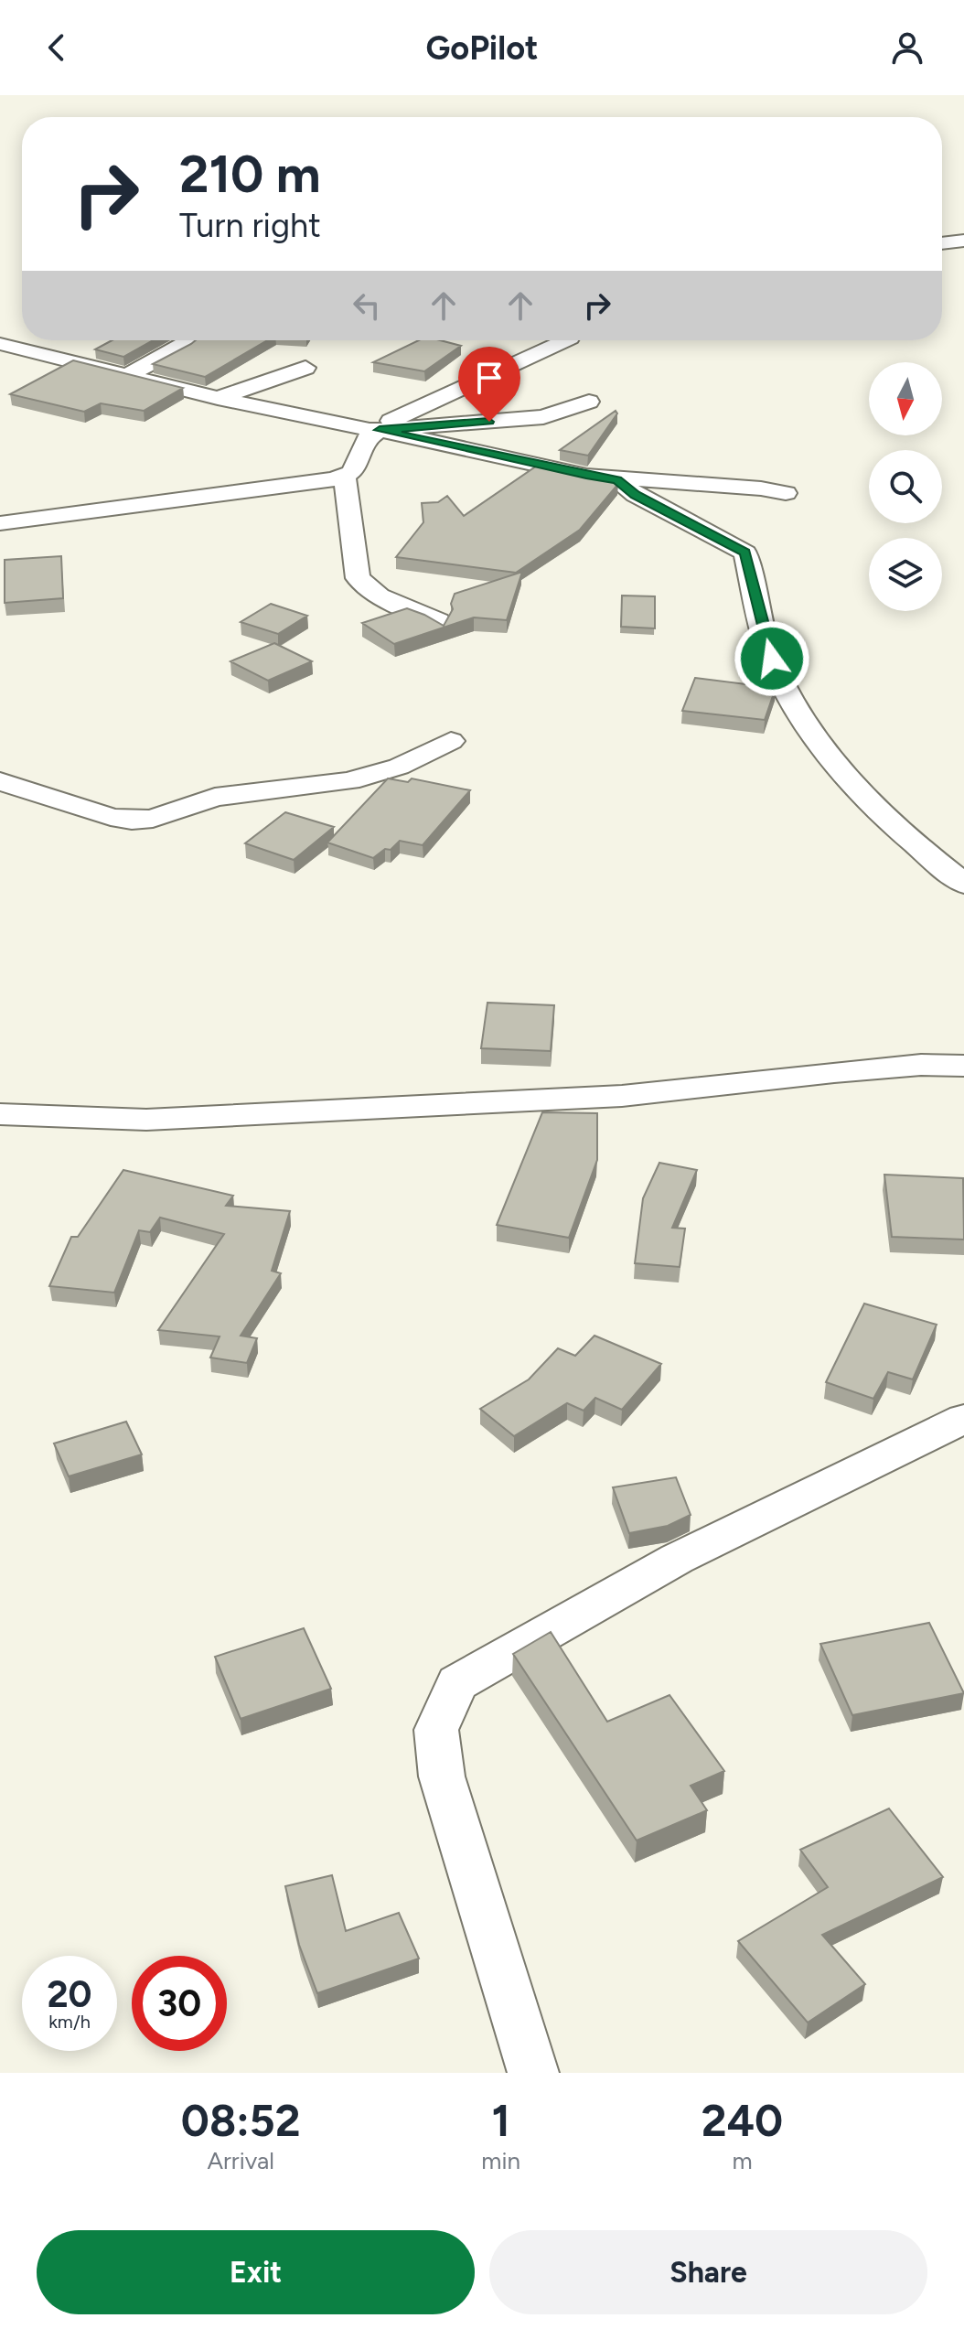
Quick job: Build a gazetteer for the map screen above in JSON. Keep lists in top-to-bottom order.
{
  "north": "bottom",
  "page": {
    "header": "GoPilot",
    "turn": ["210 m", "Turn right"],
    "speed": "20 km/h",
    "limit": "30",
    "eta": [
      "08:52",
      "Arrival",
      "1",
      "min",
      "240",
      "m"
    ],
    "buttons": ["Exit", "Share"]
  }
}
